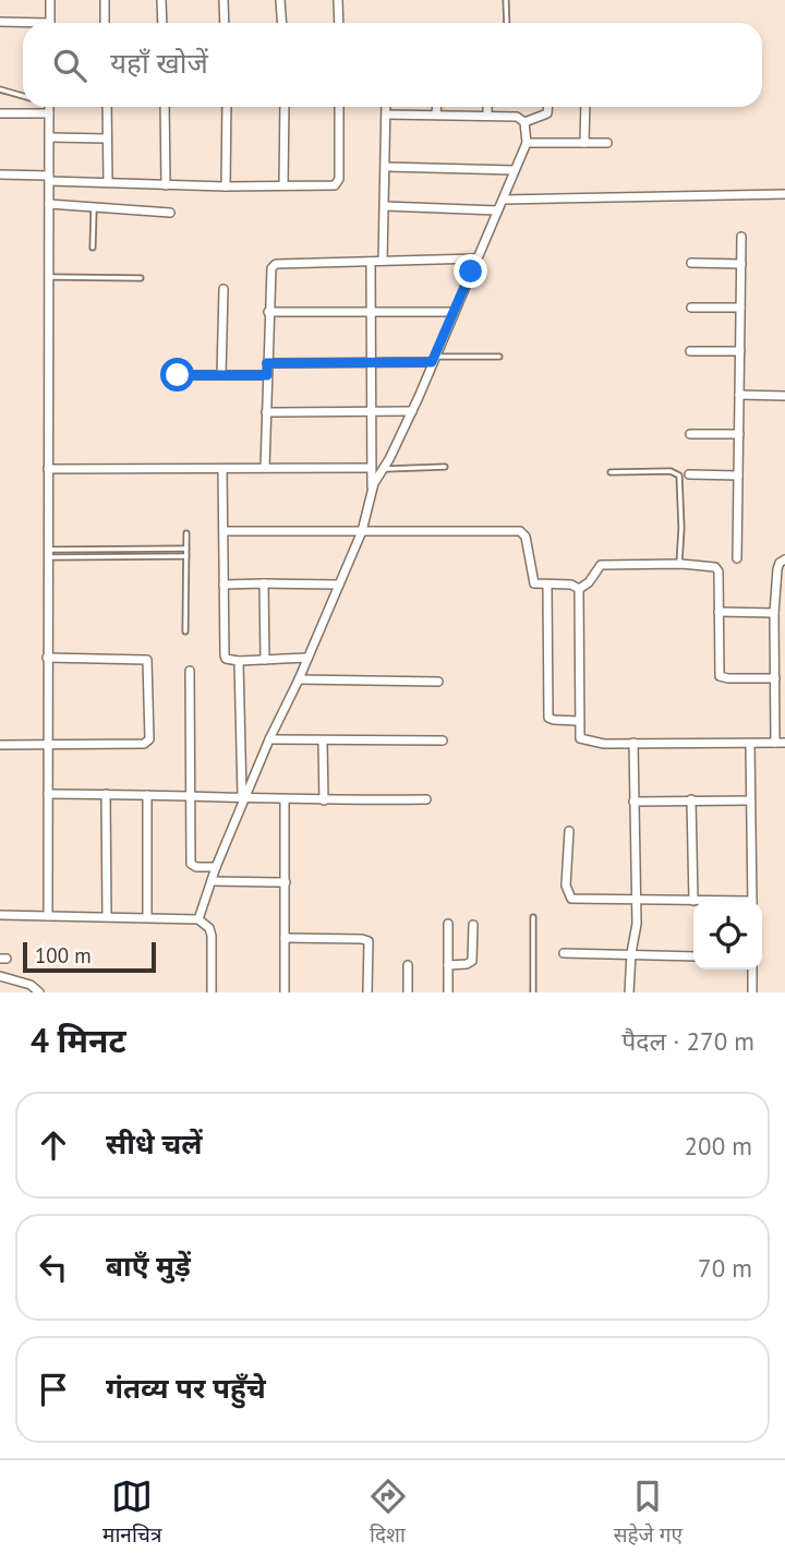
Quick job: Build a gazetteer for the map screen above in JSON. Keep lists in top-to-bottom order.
{
  "scale_bar": "100 m",
  "page": {
    "search": "यहाँ खोजें",
    "scale": "100 m",
    "heading": ["4 मिनट", "पैदल · 270 m"],
    "list": [
      ["सीधे चलें", "200 m"],
      ["बाएँ मुड़ें", "70 m"],
      "गंतव्य पर पहुँचे"
    ],
    "nav": ["मानचित्र", "दिशा", "सहेजे गए"]
  }
}
